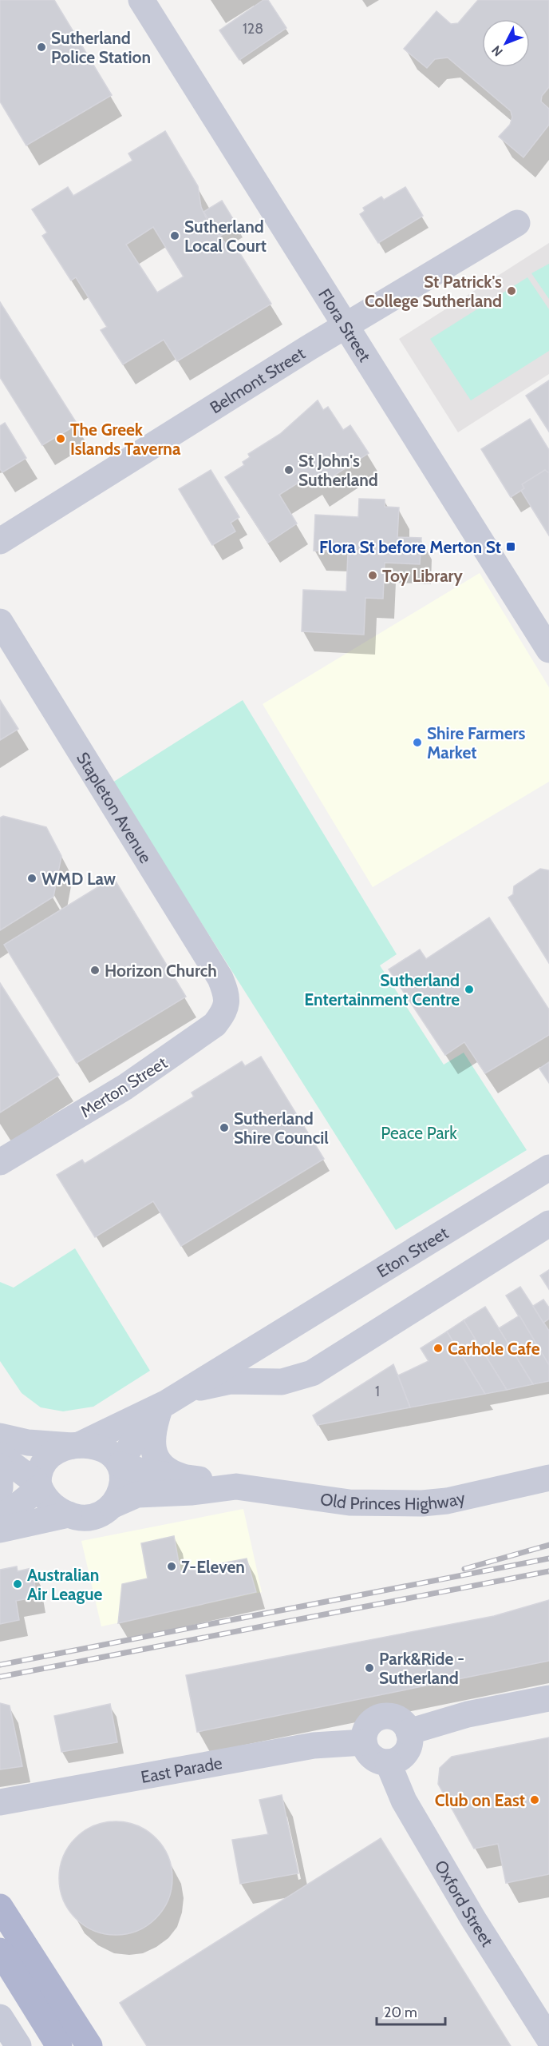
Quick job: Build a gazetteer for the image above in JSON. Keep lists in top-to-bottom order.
{
  "streets": {
    "street": [
      "Flora Street",
      "Belmont Street",
      "Stapleton Avenue",
      "Merton Street",
      "Eton Street",
      "Old Princes Highway",
      "East Parade",
      "Oxford Street"
    ]
  },
  "crossings": [
    ["Flora Street", "Belmont Street"],
    ["Stapleton Avenue", "Merton Street"],
    ["Eton Street", "Old Princes Highway"],
    ["East Parade", "Oxford Street"]
  ],
  "parks": ["Peace Park"],
  "places": {
    "other": [
      "Sutherland Police Station",
      "Sutherland Local Court",
      "St Patrick's College Sutherland",
      "The Greek Islands Taverna",
      "St John's Sutherland",
      "Toy Library",
      "Shire Farmers Market",
      "WMD Law",
      "Horizon Church",
      "Sutherland Entertainment Centre",
      "Sutherland Shire Council",
      "Carhole Cafe",
      "7-Eleven",
      "Australian Air League",
      "Park&Ride - Sutherland",
      "Club on East"
    ],
    "transit": ["Flora St before Merton St"]
  },
  "house_numbers": ["128", "1"],
  "scale_bar": "20 m",
  "north": "bottom left"
}
